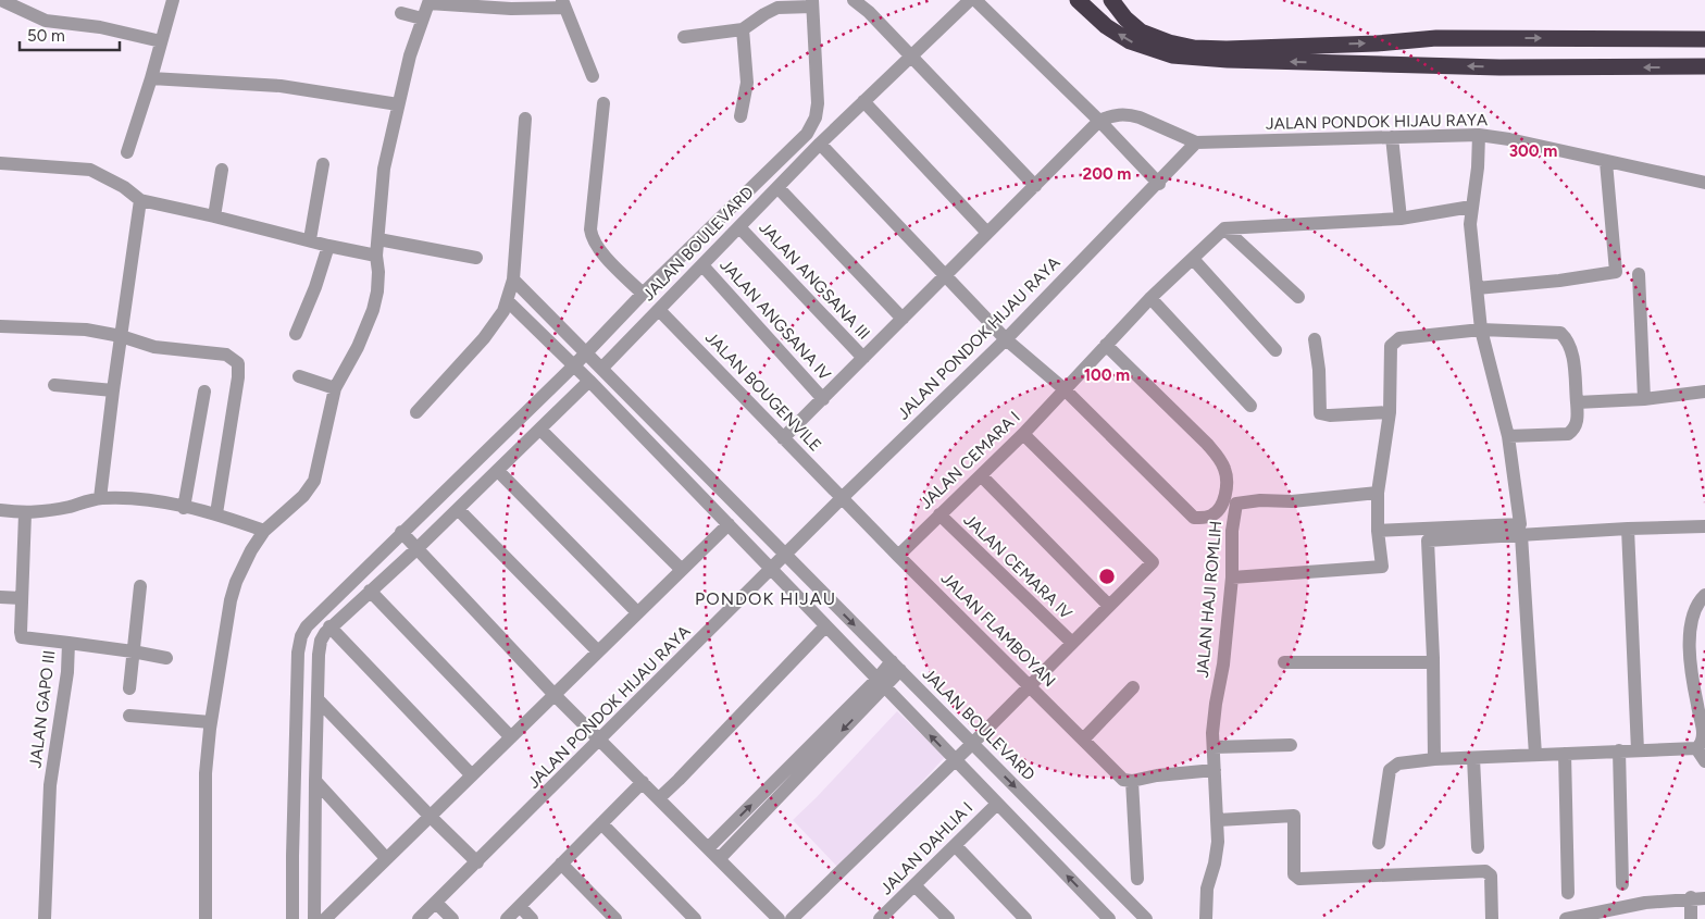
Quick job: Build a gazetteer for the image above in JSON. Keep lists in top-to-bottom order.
{
  "streets": {
    "street": [
      "JALAN PONDOK HIJAU RAYA",
      "JALAN BOULEVARD",
      "JALAN ANGSANA III",
      "JALAN ANGSANA IV",
      "JALAN BOUGENVILE",
      "JALAN CEMARA I",
      "JALAN CEMARA IV",
      "JALAN HAJI ROMLIH",
      "JALAN FLAMBOYAN",
      "JALAN GAPO III",
      "JALAN DAHLIA I"
    ]
  },
  "crossings": [
    ["JALAN PONDOK HIJAU RAYA", "JALAN BOULEVARD"],
    ["JALAN PONDOK HIJAU RAYA", "JALAN BOUGENVILE"],
    ["JALAN PONDOK HIJAU RAYA", "JALAN FLAMBOYAN"],
    ["JALAN BOULEVARD", "JALAN ANGSANA III"],
    ["JALAN BOULEVARD", "JALAN ANGSANA IV"],
    ["JALAN BOULEVARD", "JALAN BOUGENVILE"],
    ["JALAN BOUGENVILE", "JALAN FLAMBOYAN"],
    ["JALAN CEMARA I", "JALAN CEMARA IV"],
    ["JALAN CEMARA I", "JALAN FLAMBOYAN"]
  ],
  "districts": ["PONDOK HIJAU"],
  "scale_bar": "50 m",
  "rings": ["300 m", "200 m", "100 m"]
}
